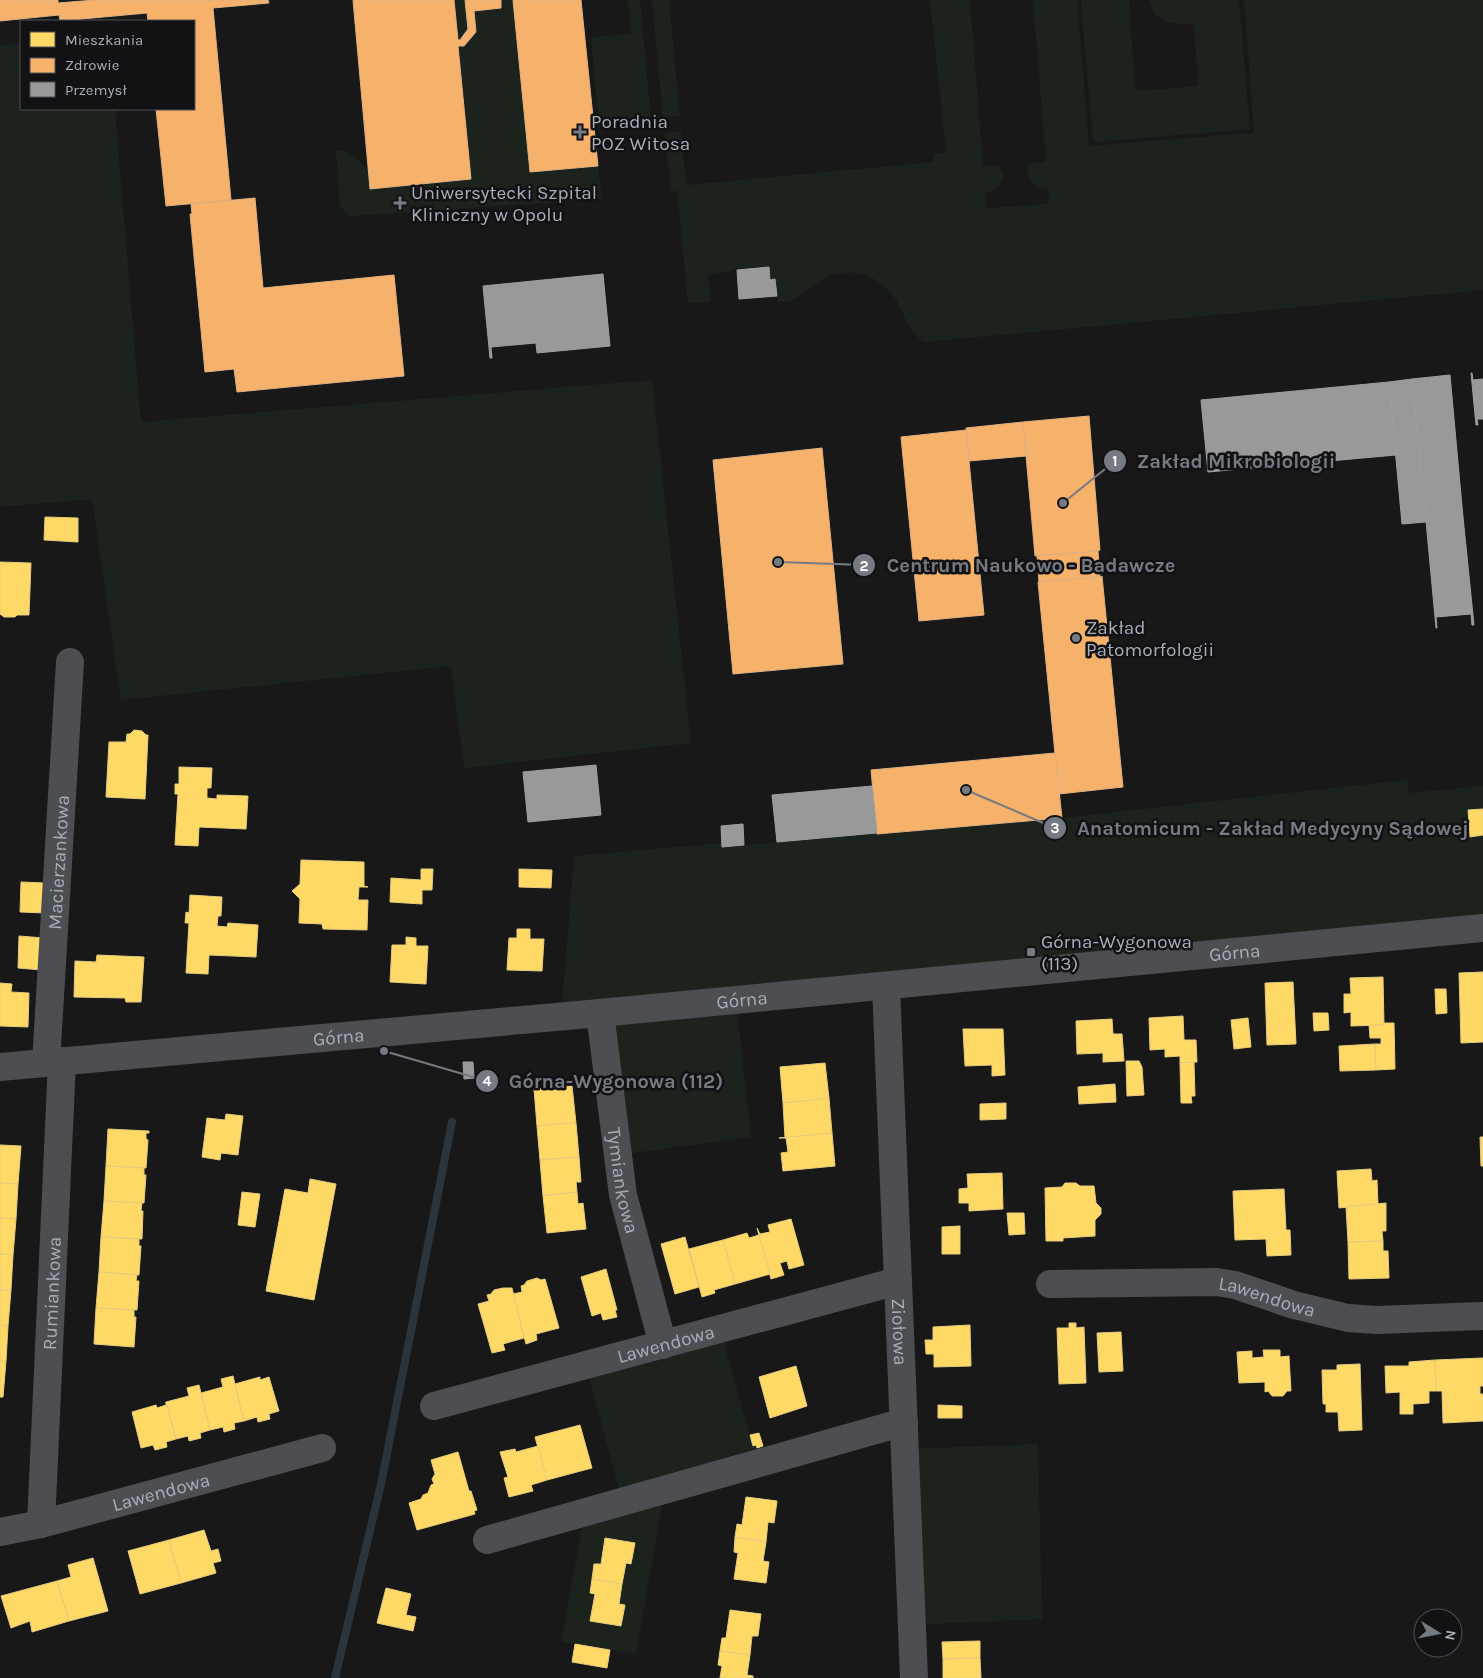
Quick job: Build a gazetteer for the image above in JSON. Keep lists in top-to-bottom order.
{
  "streets": {
    "street": [
      "Macierzankowa",
      "Górna",
      "Tymiankowa",
      "Rumiankowa",
      "Lawendowa",
      "Ziołowa"
    ]
  },
  "crossings": [
    ["Macierzankowa", "Górna"],
    ["Macierzankowa", "Rumiankowa"],
    ["Górna", "Tymiankowa"],
    ["Górna", "Rumiankowa"],
    ["Górna", "Ziołowa"],
    ["Tymiankowa", "Lawendowa"],
    ["Rumiankowa", "Lawendowa"],
    ["Lawendowa", "Ziołowa"]
  ],
  "places": {
    "health": ["Poradnia POZ Witosa", "Uniwersytecki Szpital Kliniczny w Opolu"],
    "other": [
      "Zakład Mikrobiologii",
      "Centrum Naukowo - Badawcze",
      "Zakład Patomorfologii",
      "Anatomicum - Zakład Medycyny Sądowej",
      "Górna-Wygonowa (112)"
    ],
    "transit": ["Górna-Wygonowa (113)"]
  },
  "legend": ["Mieszkania", "Zdrowie", "Przemysł"],
  "north": "right"
}
